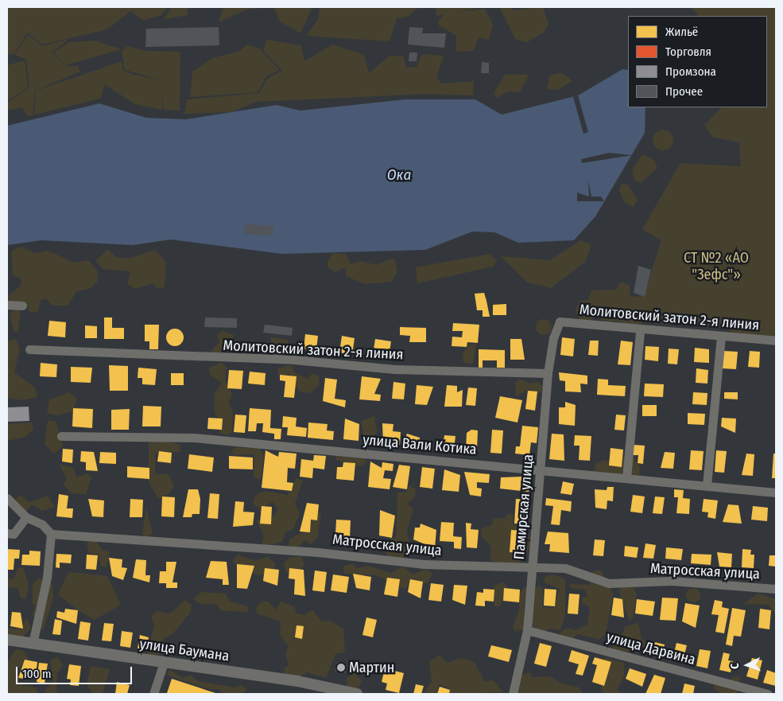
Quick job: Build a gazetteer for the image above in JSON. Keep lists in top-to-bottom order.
{
  "streets": {
    "street": [
      "Молитовский затон 2-я линия",
      "улица Вали Котика",
      "Памирская улица",
      "Матросская улица",
      "улица Дарвина",
      "улица Баумана"
    ]
  },
  "crossings": [
    ["Молитовский затон 2-я линия", "Памирская улица"],
    ["улица Вали Котика", "Памирская улица"],
    ["Памирская улица", "Матросская улица"],
    ["Памирская улица", "улица Дарвина"]
  ],
  "water": ["Ока"],
  "parks": ["СТ №2 «АО \"Зефс\"»"],
  "places": ["Мартин"],
  "legend": [
    "Жильё",
    "Торговля",
    "Промзона",
    "Прочее"
  ],
  "scale_bar": "100 m",
  "north": "left"
}
